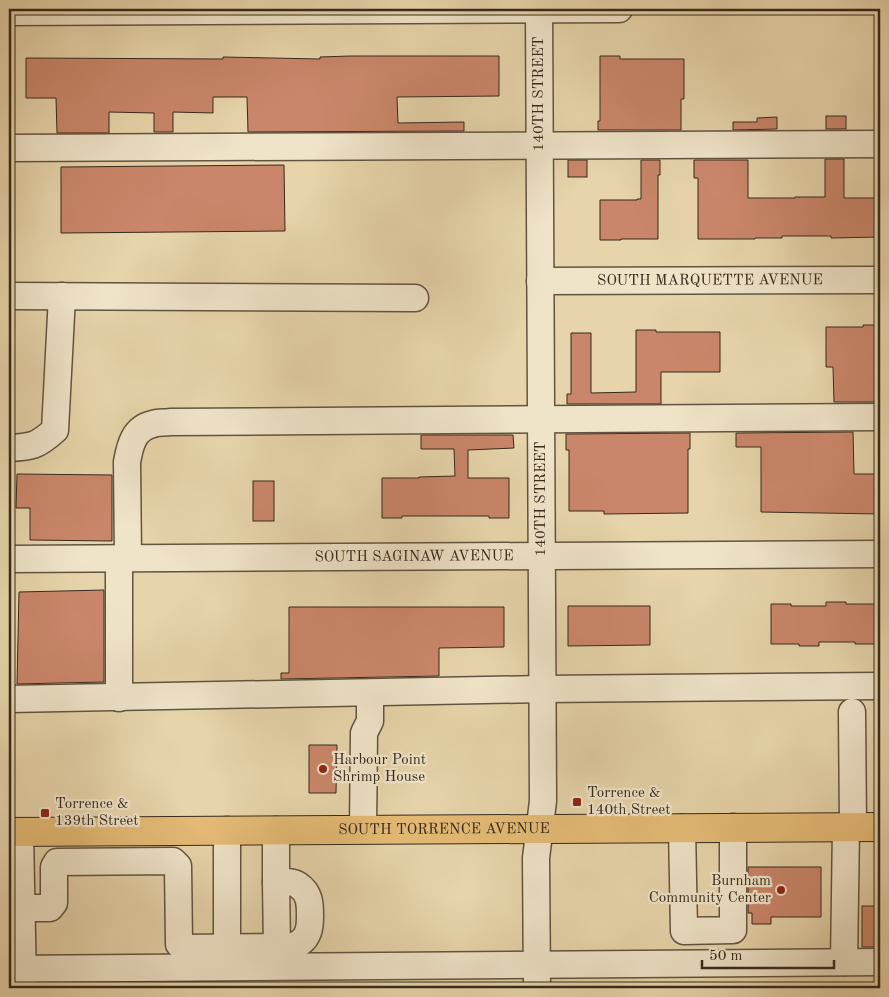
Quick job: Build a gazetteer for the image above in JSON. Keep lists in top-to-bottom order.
{
  "streets": {
    "main road": ["SOUTH TORRENCE AVENUE"],
    "street": ["140TH STREET", "SOUTH MARQUETTE AVENUE", "SOUTH SAGINAW AVENUE"]
  },
  "crossings": [
    ["140TH STREET", "SOUTH MARQUETTE AVENUE"],
    ["140TH STREET", "SOUTH SAGINAW AVENUE"],
    ["140TH STREET", "SOUTH TORRENCE AVENUE"]
  ],
  "places": {
    "other": ["Harbour Point Shrimp House", "Burnham Community Center"],
    "transit": ["Torrence & 140th Street", "Torrence & 139th Street"]
  },
  "scale_bar": "50 m"
}
